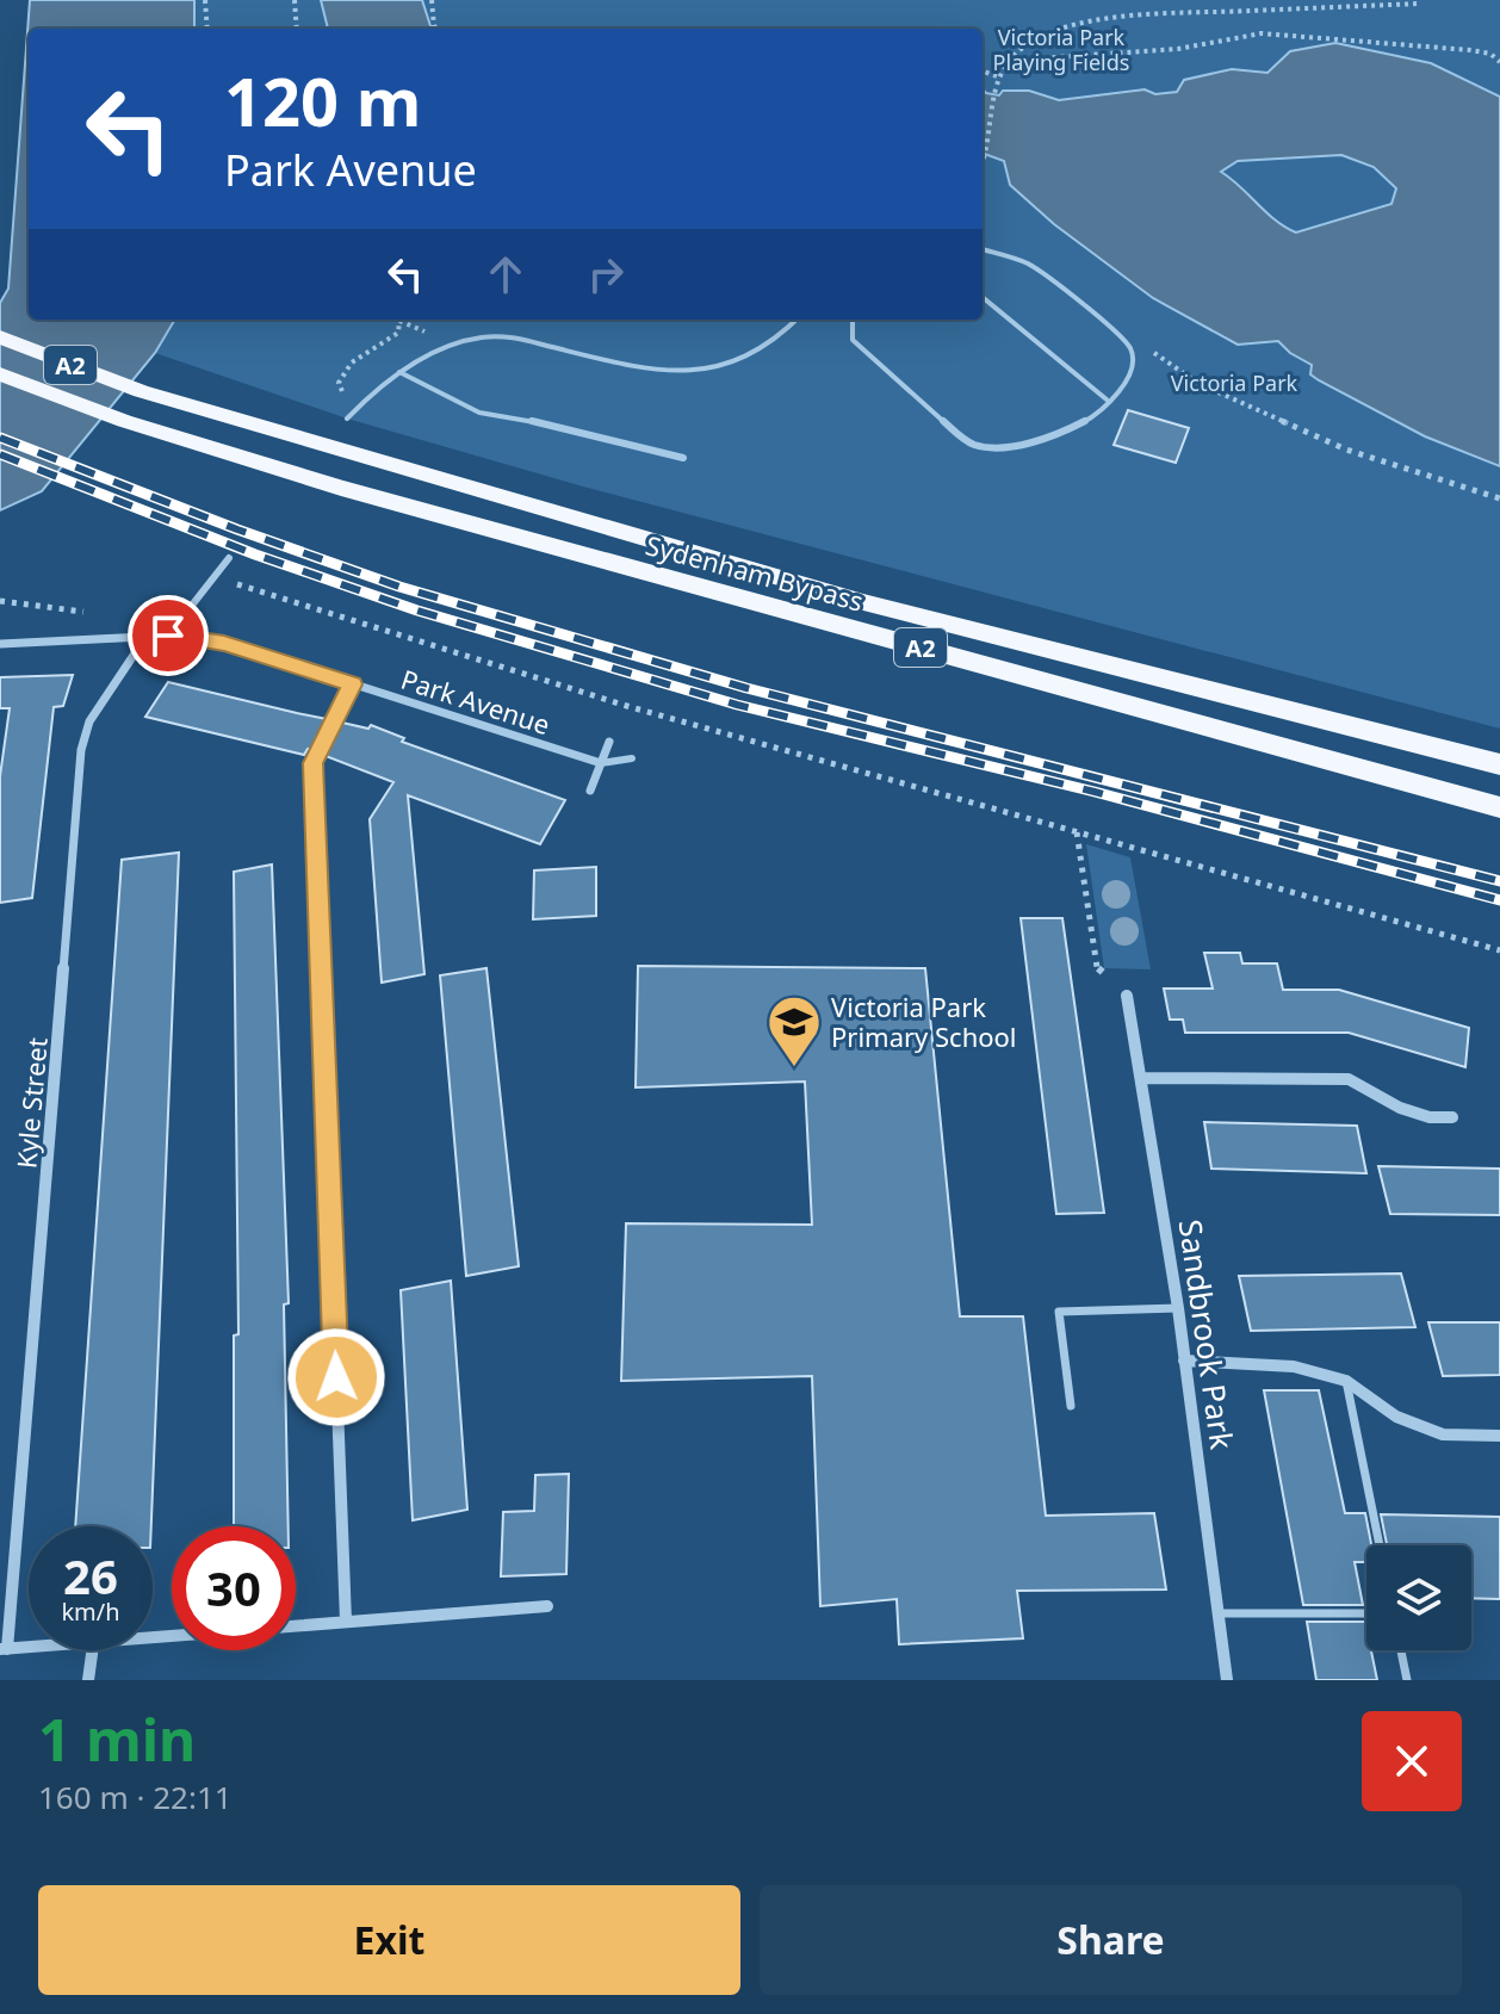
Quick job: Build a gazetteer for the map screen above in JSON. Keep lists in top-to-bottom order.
{
  "streets": {
    "highway": ["A2", "Sydenham Bypass"],
    "street": ["Park Avenue", "Kyle Street", "Sandbrook Park"]
  },
  "crossings": [
    ["Park Avenue", "Kyle Street"]
  ],
  "parks": ["Victoria Park Playing Fields", "Victoria Park"],
  "places": {
    "school or university": ["Victoria Park Primary School"]
  },
  "page": {
    "turn": ["120 m", "Park Avenue"],
    "speed": "26 km/h",
    "limit": "30",
    "heading": ["1 min", "160 m · 22:11"],
    "buttons": ["Exit", "Share"]
  }
}
